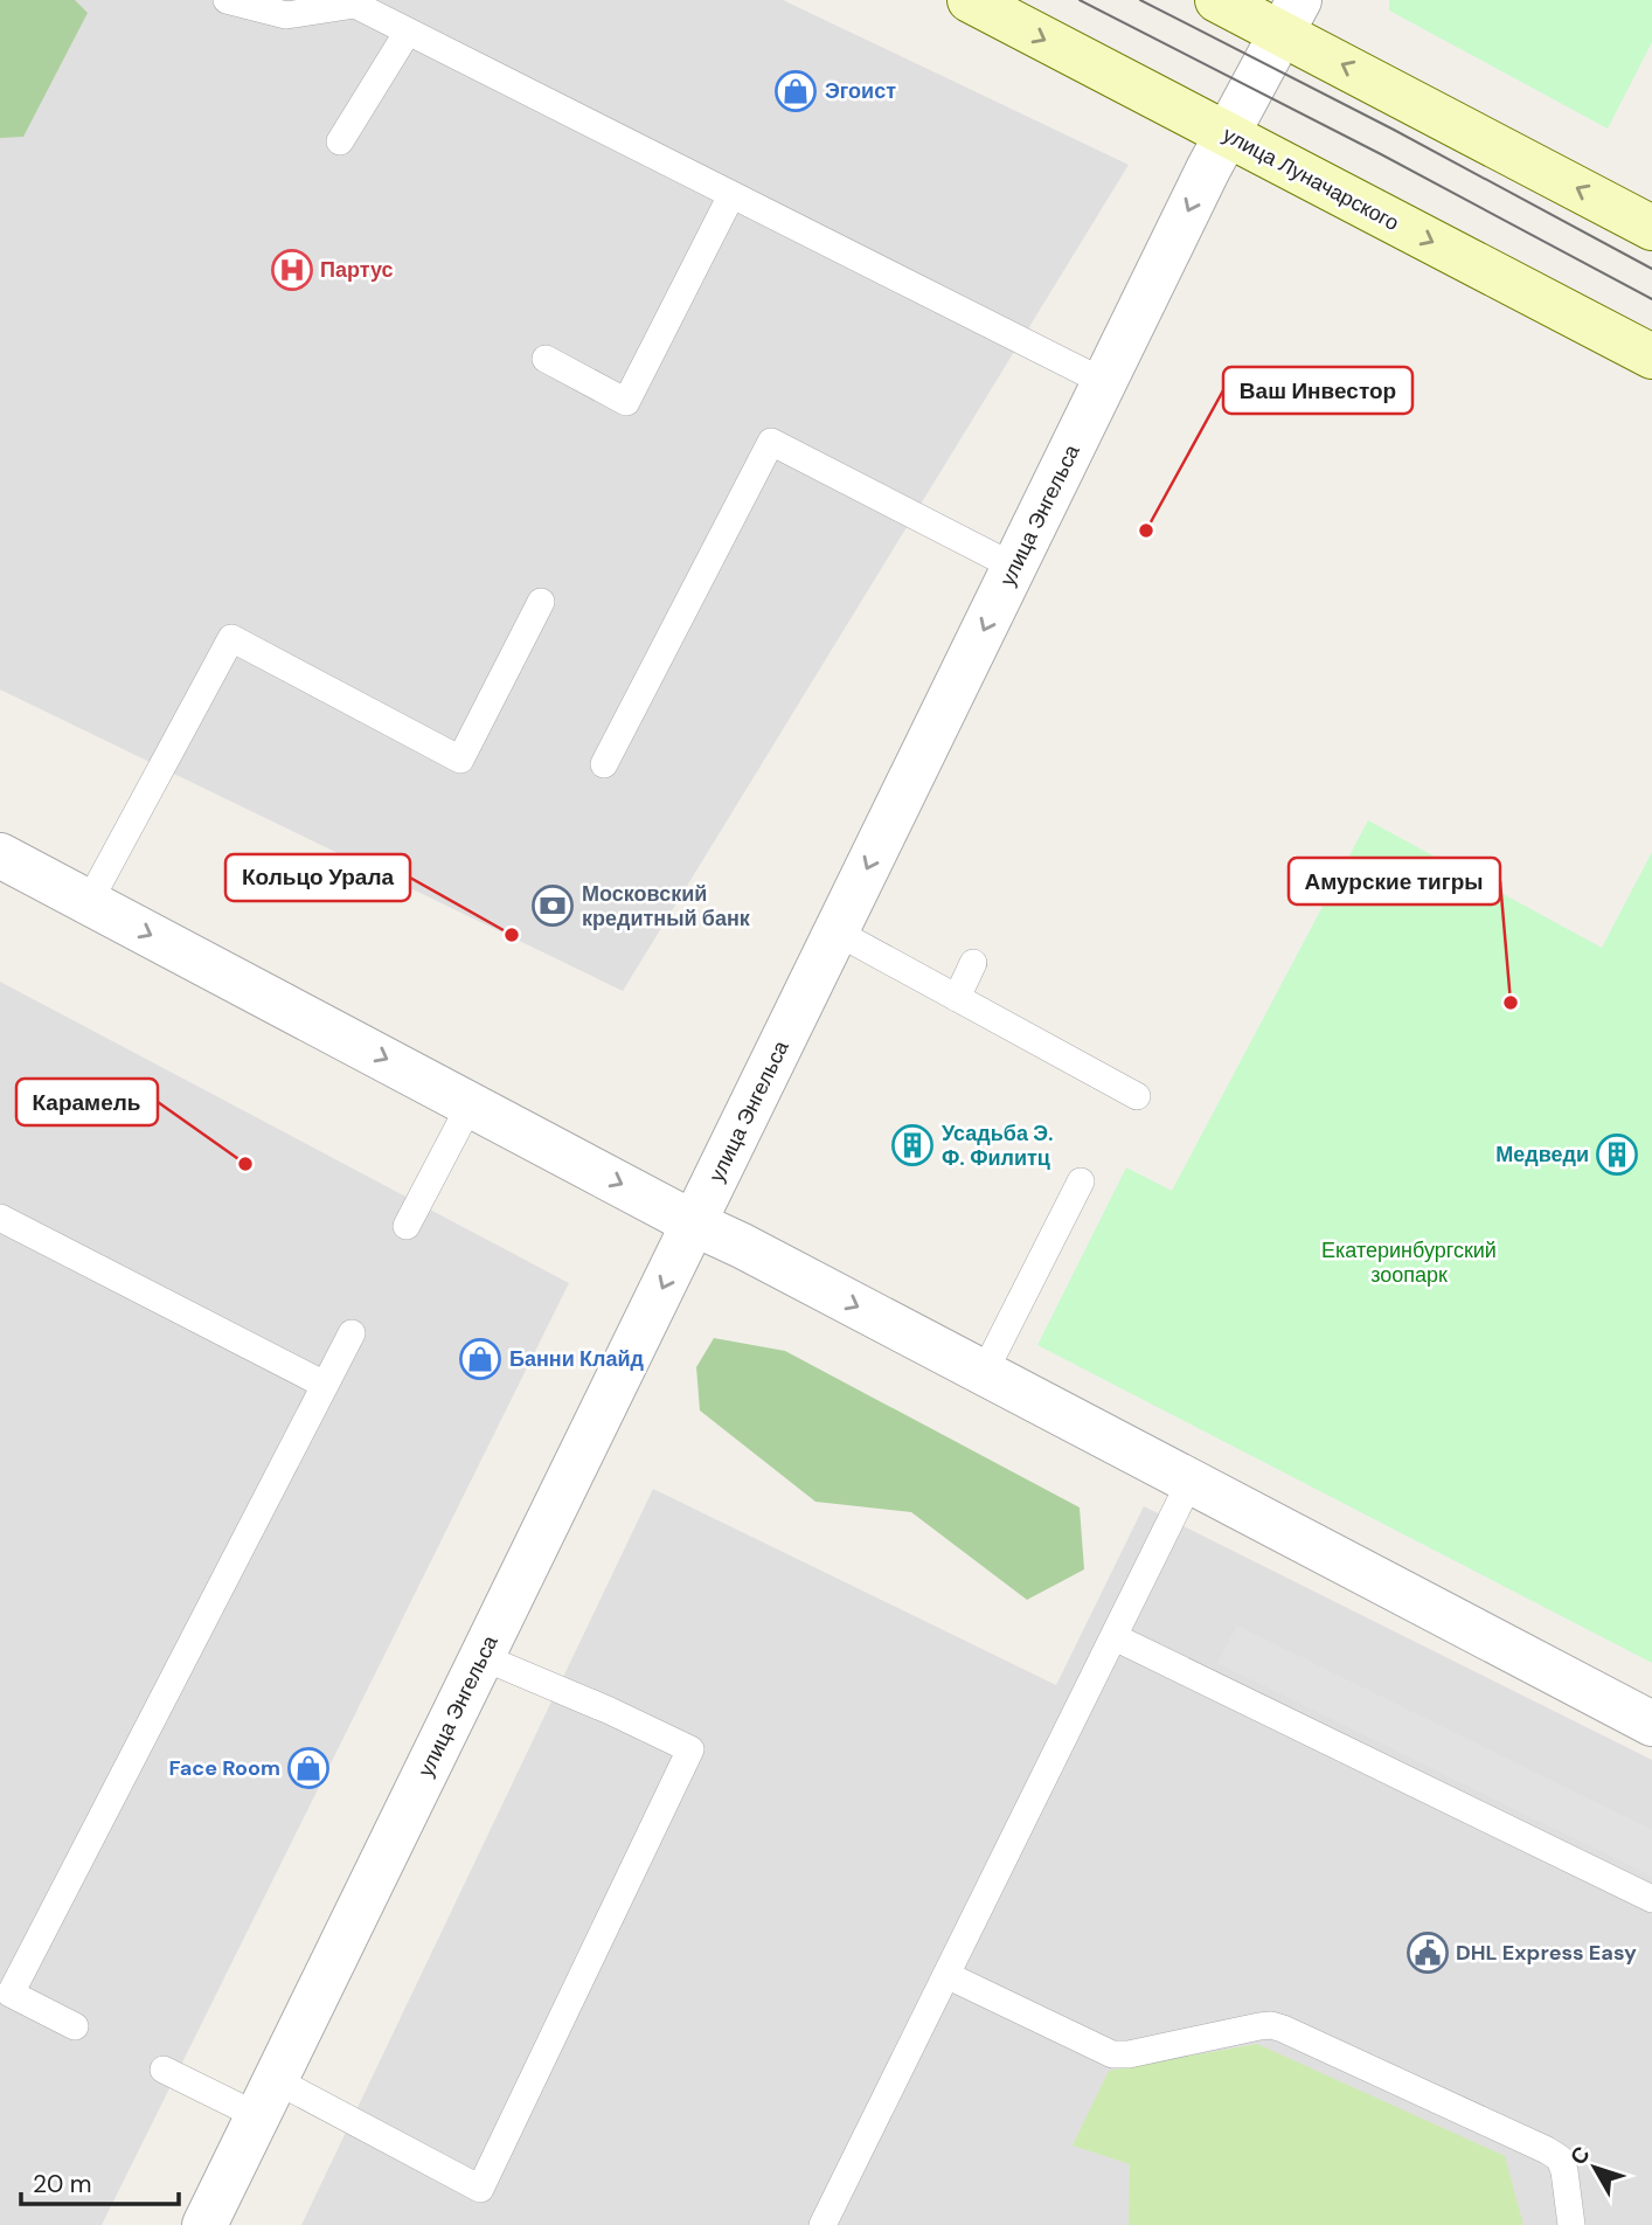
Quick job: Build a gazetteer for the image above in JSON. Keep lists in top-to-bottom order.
{
  "streets": {
    "main road": ["улица Луначарского"],
    "street": ["улица Энгельса"]
  },
  "crossings": [
    ["улица Луначарского", "улица Энгельса"]
  ],
  "one_way": ["улица Энгельса"],
  "parks": ["Екатеринбургский зоопарк"],
  "places": {
    "shop": ["Эгоист", "Банни Клайд", "Face Room"],
    "hospital": ["Партус"],
    "other": [
      "Ваш Инвестор",
      "Кольцо Урала",
      "Амурские тигры",
      "Карамель"
    ],
    "bank": ["Московский кредитный банк"],
    "building": ["Усадьба Э. Ф. Филитц", "Медведи"],
    "public building": ["DHL Express Easy"]
  },
  "scale_bar": "20 m",
  "north": "top left"
}
